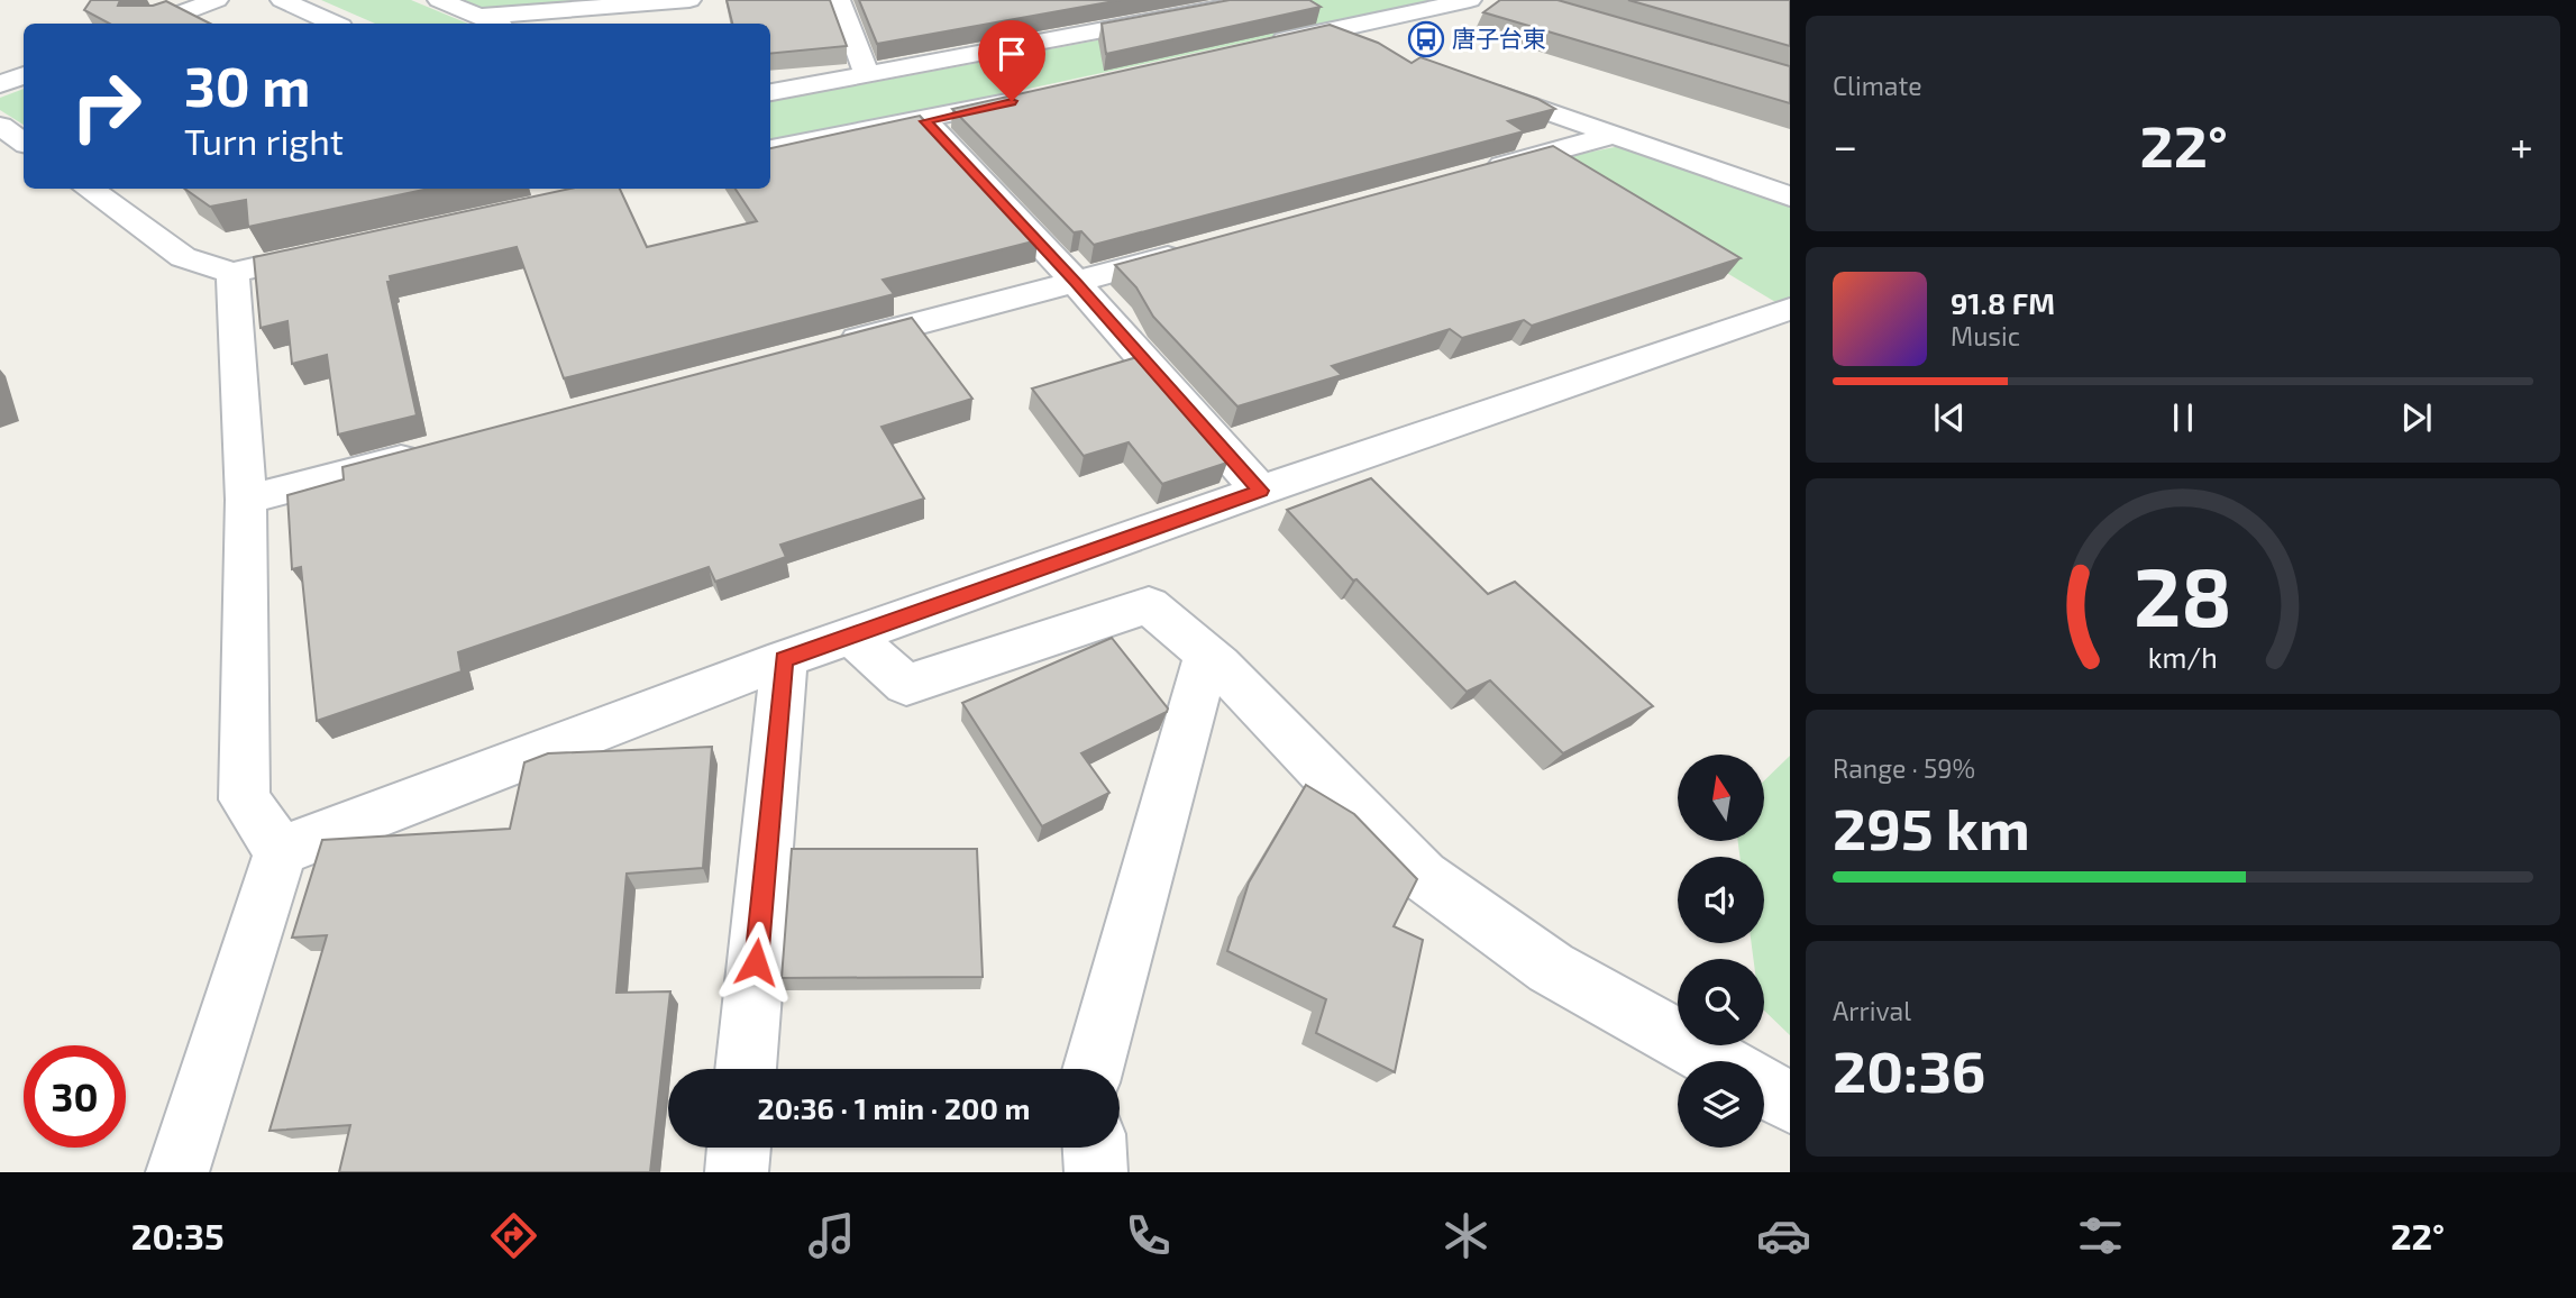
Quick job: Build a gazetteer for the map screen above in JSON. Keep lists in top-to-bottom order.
{
  "places": {
    "bus stop": ["唐子台東"]
  },
  "north": "top",
  "page": {
    "tile": [
      "Climate",
      ["Range · 59%", "295 km"],
      ["Arrival", "20:36"]
    ],
    "turn": ["30 m", "Turn right"],
    "heat": ["−", "22°", "+"],
    "song": ["91.8 FM", "Music"],
    "limit": "30",
    "trip": "20:36 · 1 min · 200 m",
    "tabs": ["20:35", "22°"],
    "gauge": ["28", "km/h"]
  }
}
